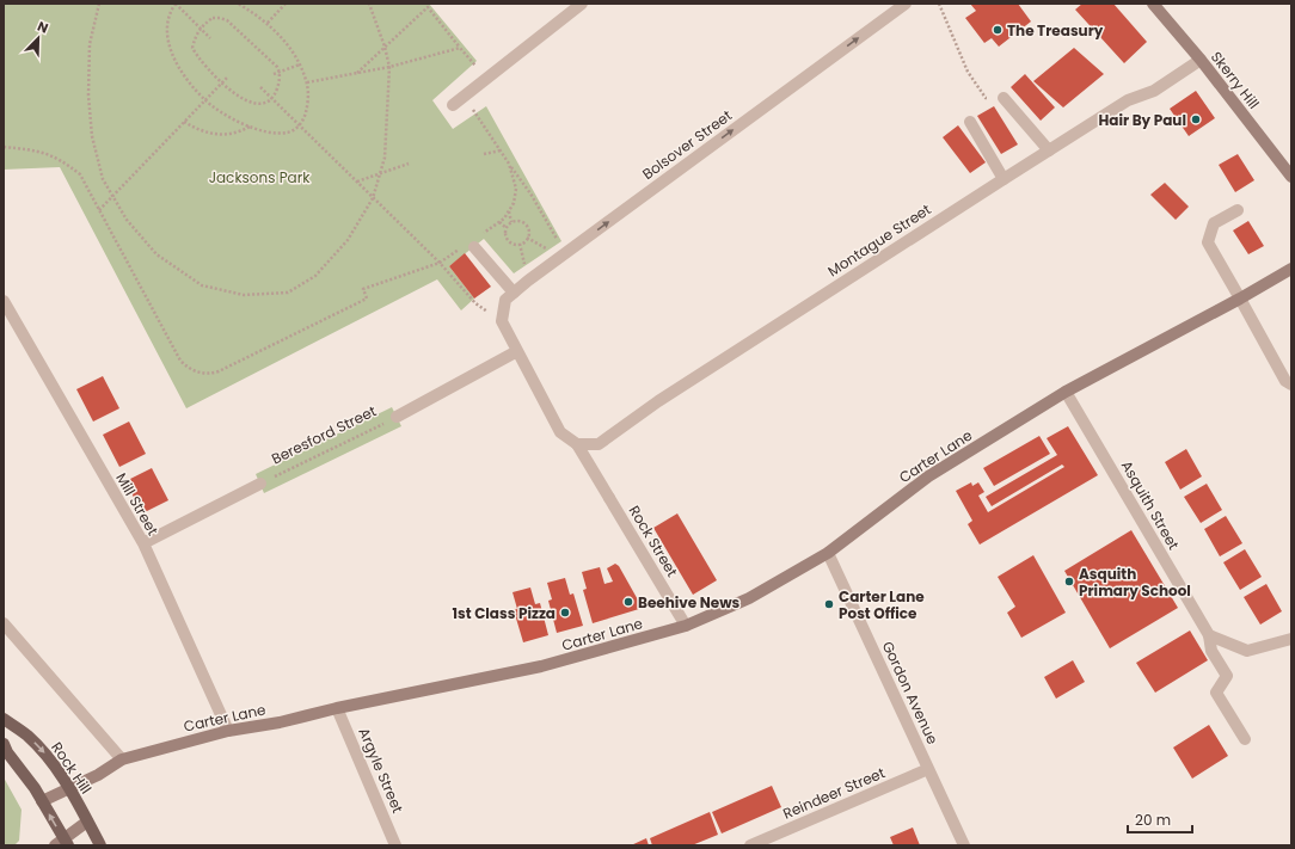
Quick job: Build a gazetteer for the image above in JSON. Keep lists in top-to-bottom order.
{
  "streets": {
    "main road": ["Skerry Hill", "Carter Lane", "Rock Hill"],
    "street": [
      "Bolsover Street",
      "Montague Street",
      "Beresford Street",
      "Mill Street",
      "Asquith Street",
      "Rock Street",
      "Gordon Avenue",
      "Argyle Street",
      "Reindeer Street"
    ]
  },
  "crossings": [
    ["Skerry Hill", "Montague Street"],
    ["Montague Street", "Rock Street"],
    ["Carter Lane", "Mill Street"],
    ["Carter Lane", "Asquith Street"],
    ["Carter Lane", "Rock Street"],
    ["Carter Lane", "Gordon Avenue"],
    ["Carter Lane", "Rock Hill"],
    ["Carter Lane", "Argyle Street"],
    ["Gordon Avenue", "Reindeer Street"]
  ],
  "one_way": ["Bolsover Street"],
  "parks": ["Jacksons Park"],
  "places": [
    "The Treasury",
    "Hair By Paul",
    "Asquith Primary School",
    "Beehive News",
    "Carter Lane Post Office",
    "1st Class Pizza"
  ],
  "scale_bar": "20 m",
  "north": "top right"
}
